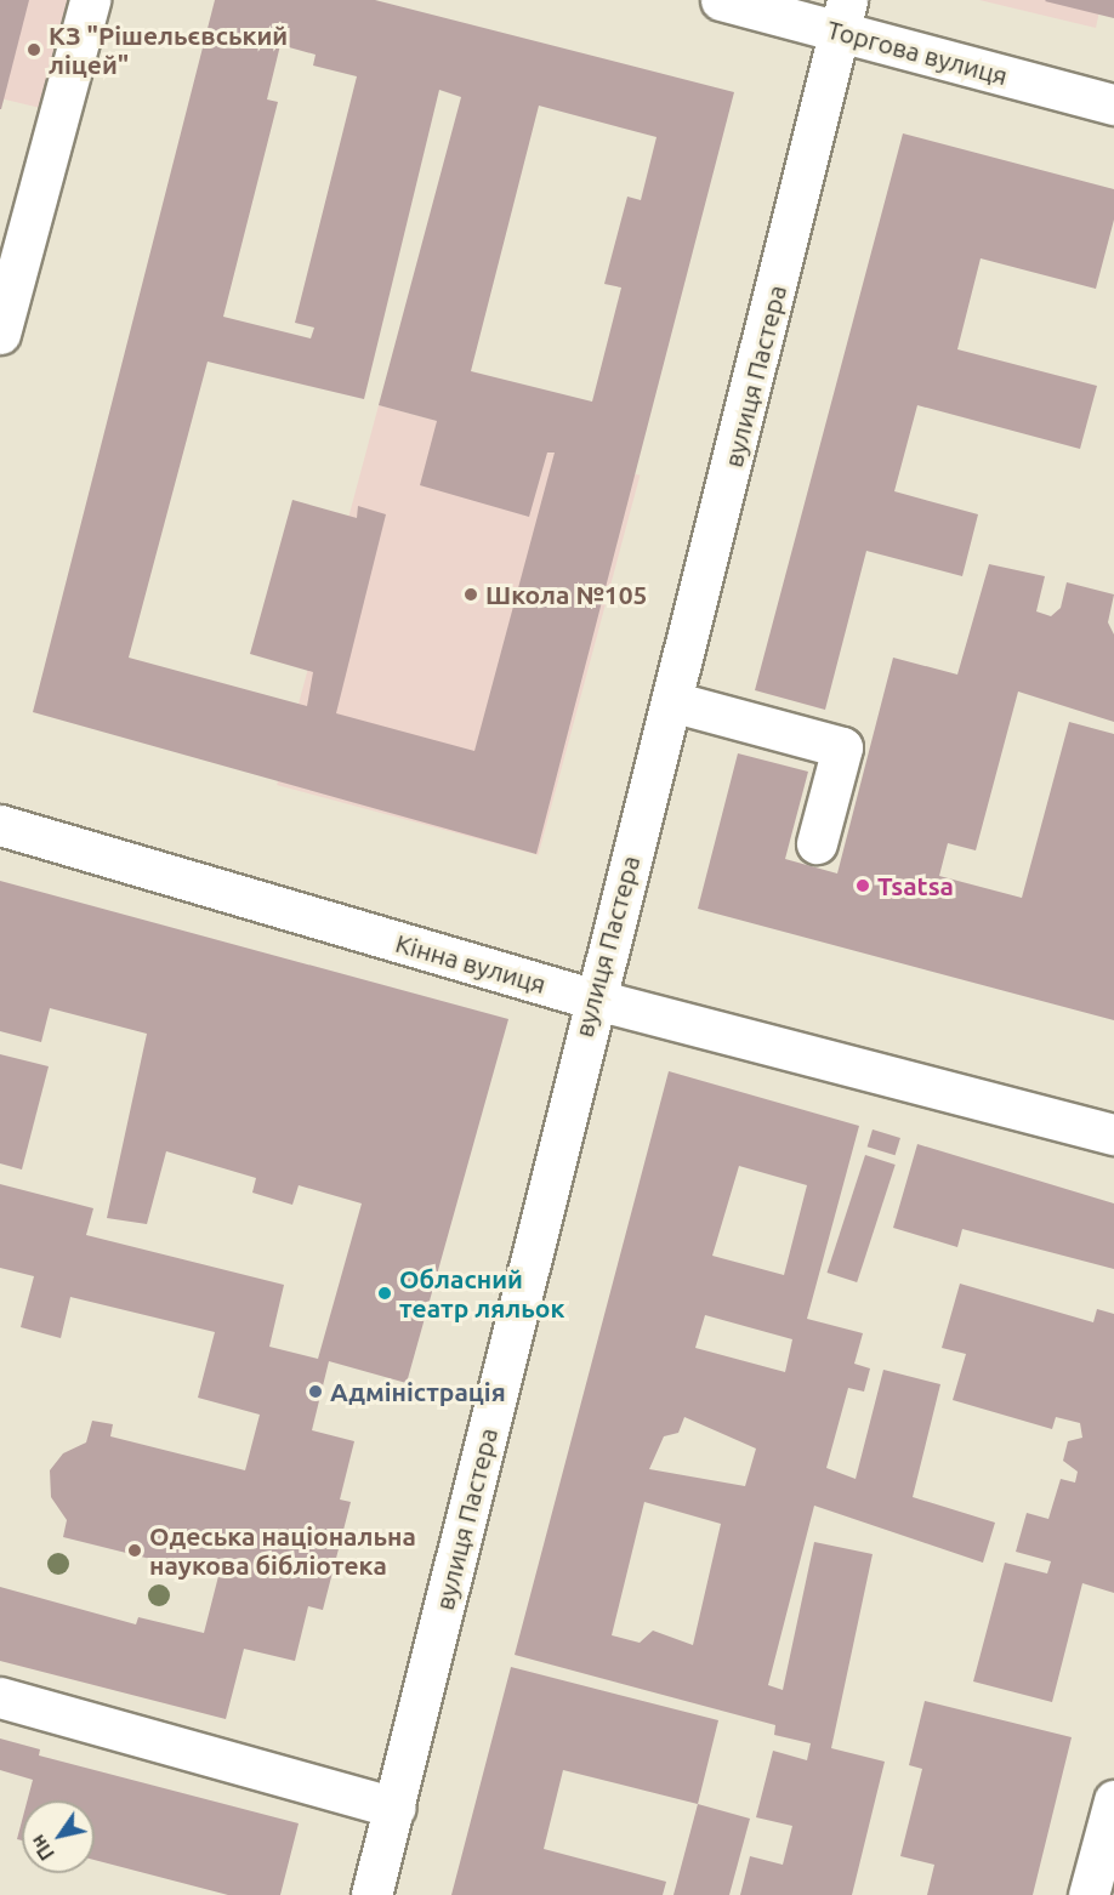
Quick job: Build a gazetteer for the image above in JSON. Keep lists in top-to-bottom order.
{
  "streets": {
    "street": ["Торгова вулиця", "вулиця Пастера", "Кінна вулиця"]
  },
  "crossings": [
    ["Торгова вулиця", "вулиця Пастера"],
    ["вулиця Пастера", "Кінна вулиця"]
  ],
  "places": [
    "КЗ \"Рішельєвський ліцей\"",
    "Школа №105",
    "Tsatsa",
    "Обласний театр ляльок",
    "Адміністрація",
    "Одеська національна наукова бібліотека"
  ],
  "north": "bottom left"
}
